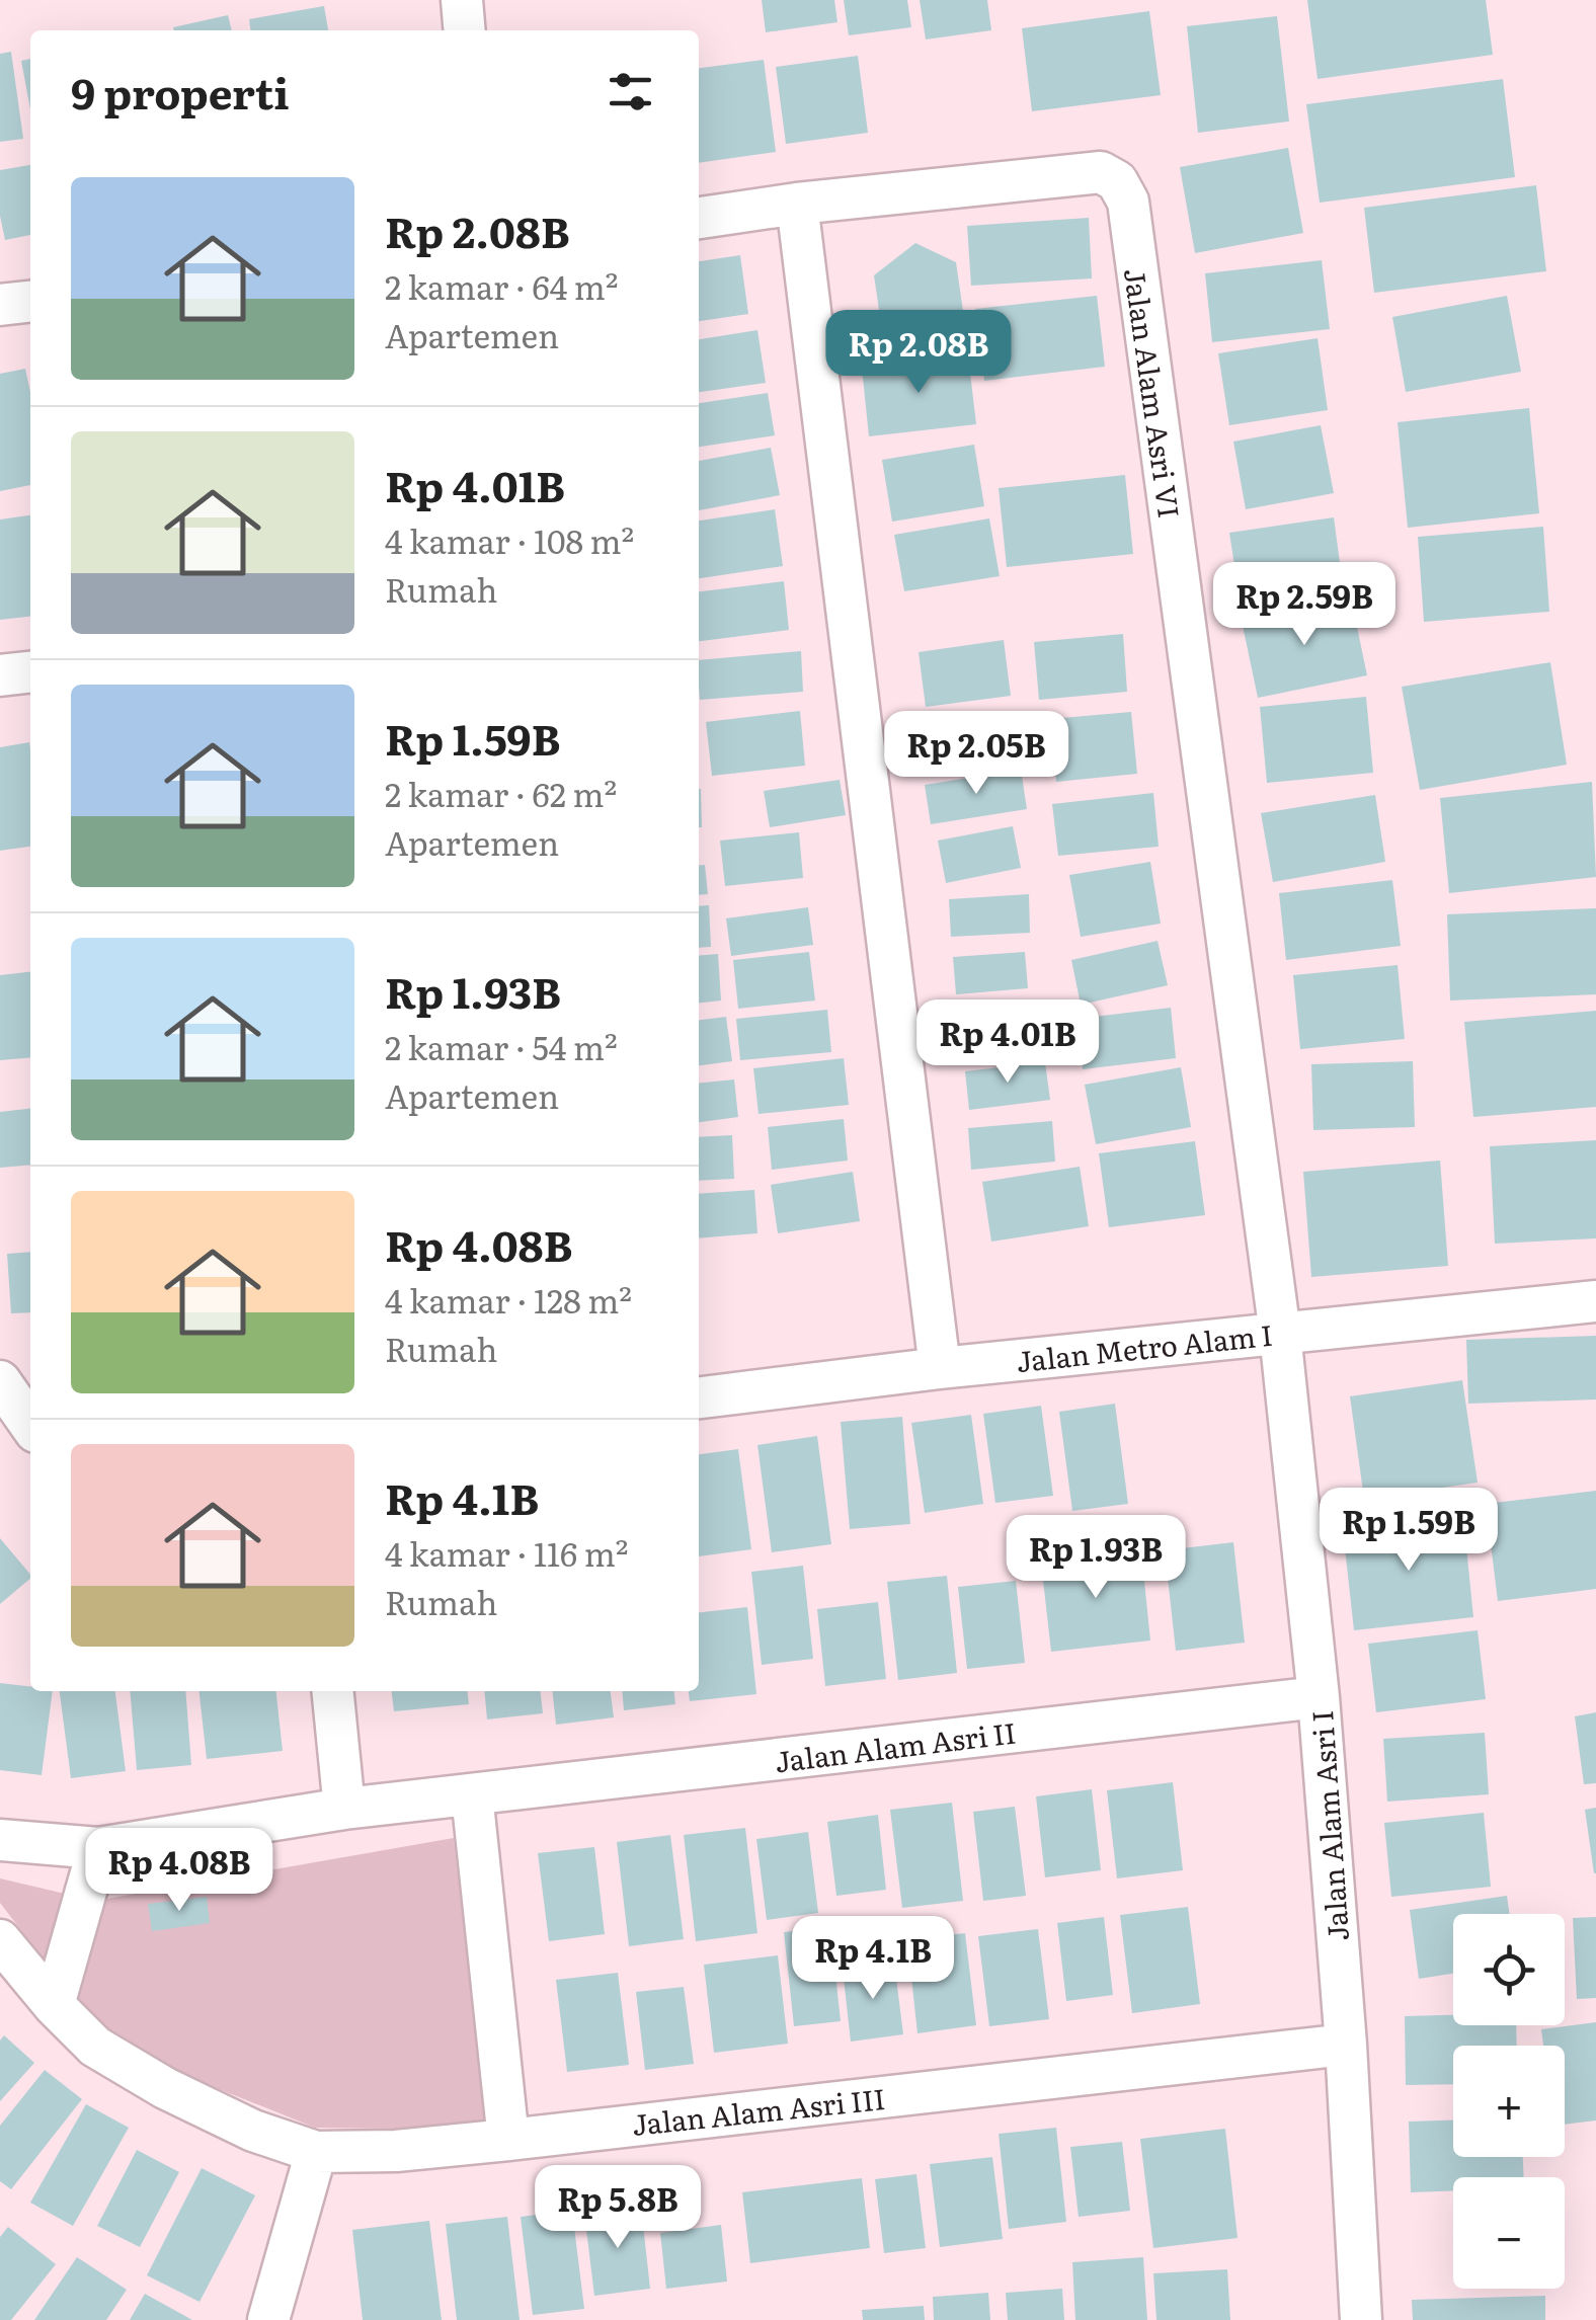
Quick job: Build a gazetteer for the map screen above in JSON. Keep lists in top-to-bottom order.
{
  "streets": {
    "street": [
      "Jalan Alam Asri VI",
      "Jalan Metro Alam I",
      "Jalan Alam Asri II",
      "Jalan Alam Asri I",
      "Jalan Alam Asri III"
    ]
  },
  "crossings": [
    ["Jalan Alam Asri VI", "Jalan Metro Alam I"],
    ["Jalan Alam Asri VI", "Jalan Alam Asri I"],
    ["Jalan Metro Alam I", "Jalan Alam Asri I"],
    ["Jalan Alam Asri II", "Jalan Alam Asri I"],
    ["Jalan Alam Asri I", "Jalan Alam Asri III"]
  ],
  "page": {
    "heading": "9 properti",
    "list": [
      {
        "name": "Rp 2.08B",
        "note": "2 kamar · 64 m² · Apartemen"
      },
      {
        "name": "Rp 4.01B",
        "note": "4 kamar · 108 m² · Rumah"
      },
      {
        "name": "Rp 1.59B",
        "note": "2 kamar · 62 m² · Apartemen"
      },
      {
        "name": "Rp 1.93B",
        "note": "2 kamar · 54 m² · Apartemen"
      },
      {
        "name": "Rp 4.08B",
        "note": "4 kamar · 128 m² · Rumah"
      },
      {
        "name": "Rp 4.1B",
        "note": "4 kamar · 116 m² · Rumah"
      }
    ],
    "price": [
      "Rp 2.08B",
      "Rp 2.59B",
      "Rp 2.05B",
      "Rp 4.01B",
      "Rp 1.59B",
      "Rp 1.93B",
      "Rp 4.08B",
      "Rp 4.1B",
      "Rp 5.8B"
    ],
    "map_buttons": ["+", "−"]
  }
}
